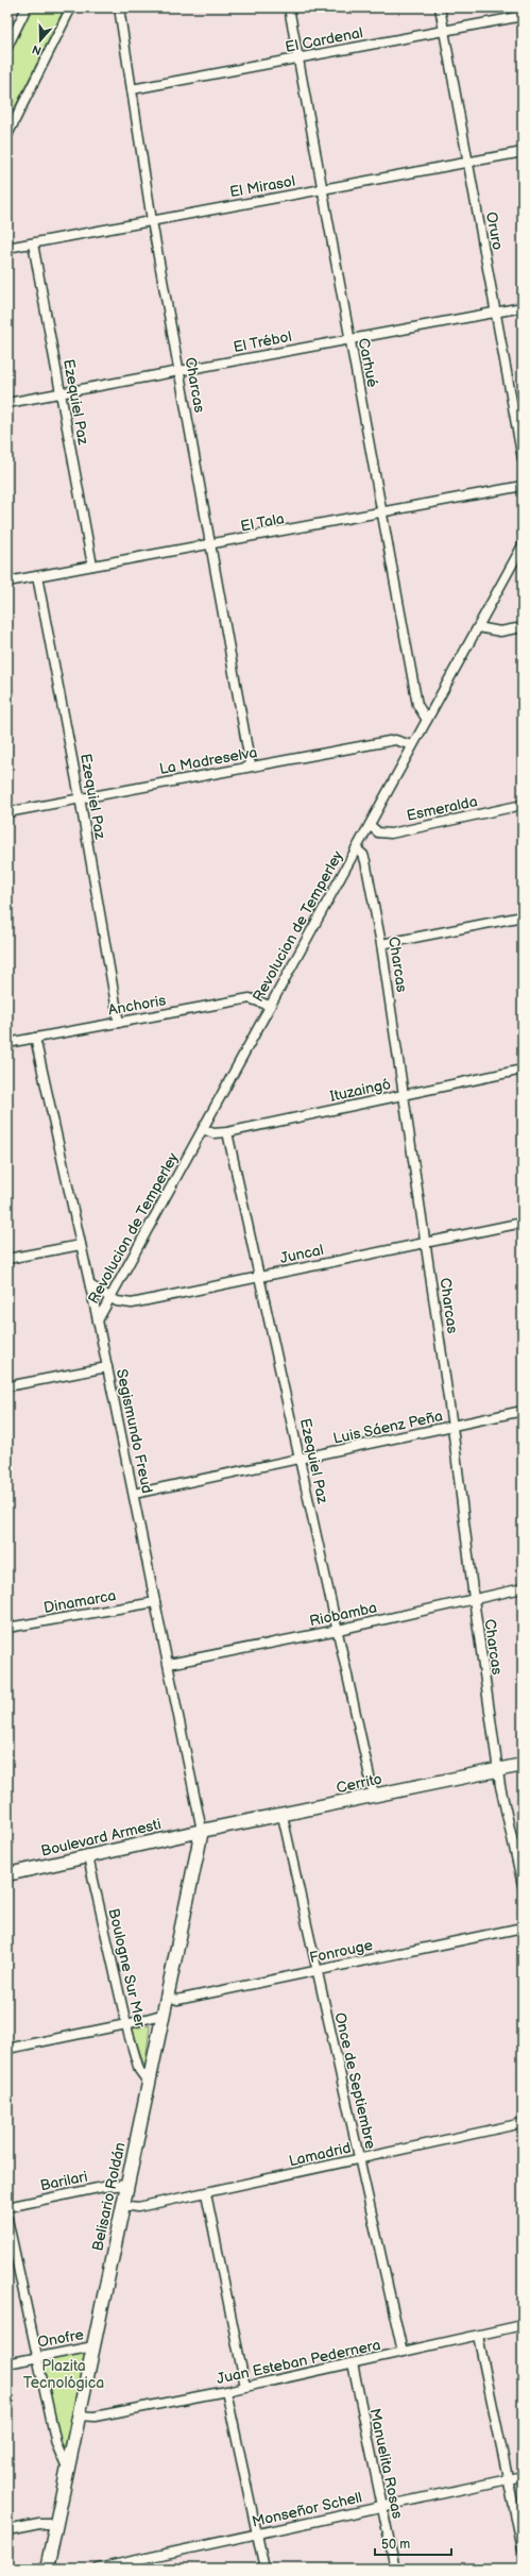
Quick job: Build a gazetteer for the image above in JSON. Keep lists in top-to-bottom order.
{
  "streets": {
    "street": [
      "El Cardenal",
      "El Mirasol",
      "Oruro",
      "El Trébol",
      "Carhué",
      "Charcas",
      "Ezequiel Paz",
      "El Tala",
      "La Madreselva",
      "Esmeralda",
      "Revolucion de Temperley",
      "Anchoris",
      "Ituzaingó",
      "Juncal",
      "Luis Sáenz Peña",
      "Segismundo Freud",
      "Dinamarca",
      "Riobamba",
      "Cerrito",
      "Boulevard Armesti",
      "Fonrouge",
      "Boulogne Sur Mer",
      "Once de Septiembre",
      "Lamadrid",
      "Barilari",
      "Belisario Roldán",
      "Onofre",
      "Juan Esteban Pedernera",
      "Manuelita Rosas",
      "Monseñor Schell"
    ]
  },
  "crossings": [
    ["El Cardenal", "Oruro"],
    ["El Cardenal", "Carhué"],
    ["El Cardenal", "Charcas"],
    ["El Mirasol", "Oruro"],
    ["El Mirasol", "Carhué"],
    ["El Mirasol", "Charcas"],
    ["El Mirasol", "Ezequiel Paz"],
    ["Oruro", "El Trébol"],
    ["El Trébol", "Carhué"],
    ["El Trébol", "Charcas"],
    ["El Trébol", "Ezequiel Paz"],
    ["Carhué", "El Tala"],
    ["Carhué", "Revolucion de Temperley"],
    ["Charcas", "El Tala"],
    ["Charcas", "La Madreselva"],
    ["Charcas", "Revolucion de Temperley"],
    ["Charcas", "Ituzaingó"],
    ["Charcas", "Juncal"],
    ["Charcas", "Luis Sáenz Peña"],
    ["Charcas", "Riobamba"],
    ["Charcas", "Cerrito"],
    ["Ezequiel Paz", "El Tala"],
    ["Ezequiel Paz", "La Madreselva"],
    ["Ezequiel Paz", "Anchoris"],
    ["Ezequiel Paz", "Ituzaingó"],
    ["Ezequiel Paz", "Juncal"],
    ["Ezequiel Paz", "Luis Sáenz Peña"],
    ["Ezequiel Paz", "Riobamba"],
    ["Ezequiel Paz", "Cerrito"],
    ["La Madreselva", "Revolucion de Temperley"],
    ["Esmeralda", "Revolucion de Temperley"],
    ["Revolucion de Temperley", "Anchoris"],
    ["Revolucion de Temperley", "Ituzaingó"],
    ["Revolucion de Temperley", "Juncal"],
    ["Revolucion de Temperley", "Segismundo Freud"],
    ["Anchoris", "Segismundo Freud"],
    ["Juncal", "Segismundo Freud"],
    ["Luis Sáenz Peña", "Segismundo Freud"],
    ["Segismundo Freud", "Dinamarca"],
    ["Segismundo Freud", "Riobamba"],
    ["Segismundo Freud", "Cerrito"],
    ["Segismundo Freud", "Boulevard Armesti"],
    ["Segismundo Freud", "Belisario Roldán"],
    ["Cerrito", "Boulevard Armesti"],
    ["Cerrito", "Once de Septiembre"],
    ["Cerrito", "Belisario Roldán"],
    ["Boulevard Armesti", "Boulogne Sur Mer"],
    ["Boulevard Armesti", "Belisario Roldán"],
    ["Fonrouge", "Once de Septiembre"],
    ["Fonrouge", "Belisario Roldán"],
    ["Boulogne Sur Mer", "Belisario Roldán"],
    ["Once de Septiembre", "Lamadrid"],
    ["Once de Septiembre", "Juan Esteban Pedernera"],
    ["Lamadrid", "Belisario Roldán"],
    ["Barilari", "Belisario Roldán"],
    ["Belisario Roldán", "Onofre"],
    ["Belisario Roldán", "Juan Esteban Pedernera"],
    ["Juan Esteban Pedernera", "Manuelita Rosas"],
    ["Manuelita Rosas", "Monseñor Schell"]
  ],
  "parks": ["Plazita Tecnológica"],
  "scale_bar": "50 m",
  "north": "bottom"
}
